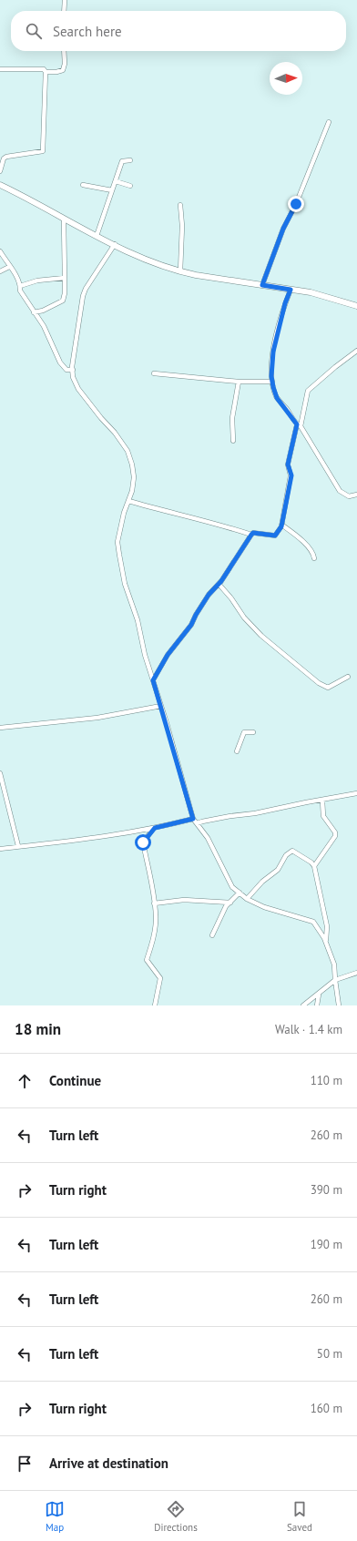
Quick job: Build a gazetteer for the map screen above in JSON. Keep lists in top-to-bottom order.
{
  "north": "right",
  "page": {
    "search": "Search here",
    "heading": ["18 min", "Walk · 1.4 km"],
    "list": [
      ["Continue", "110 m"],
      ["Turn left", "260 m"],
      ["Turn right", "390 m"],
      ["Turn left", "190 m"],
      ["Turn left", "260 m"],
      ["Turn left", "50 m"],
      ["Turn right", "160 m"],
      "Arrive at destination"
    ],
    "nav": ["Map", "Directions", "Saved"]
  }
}
